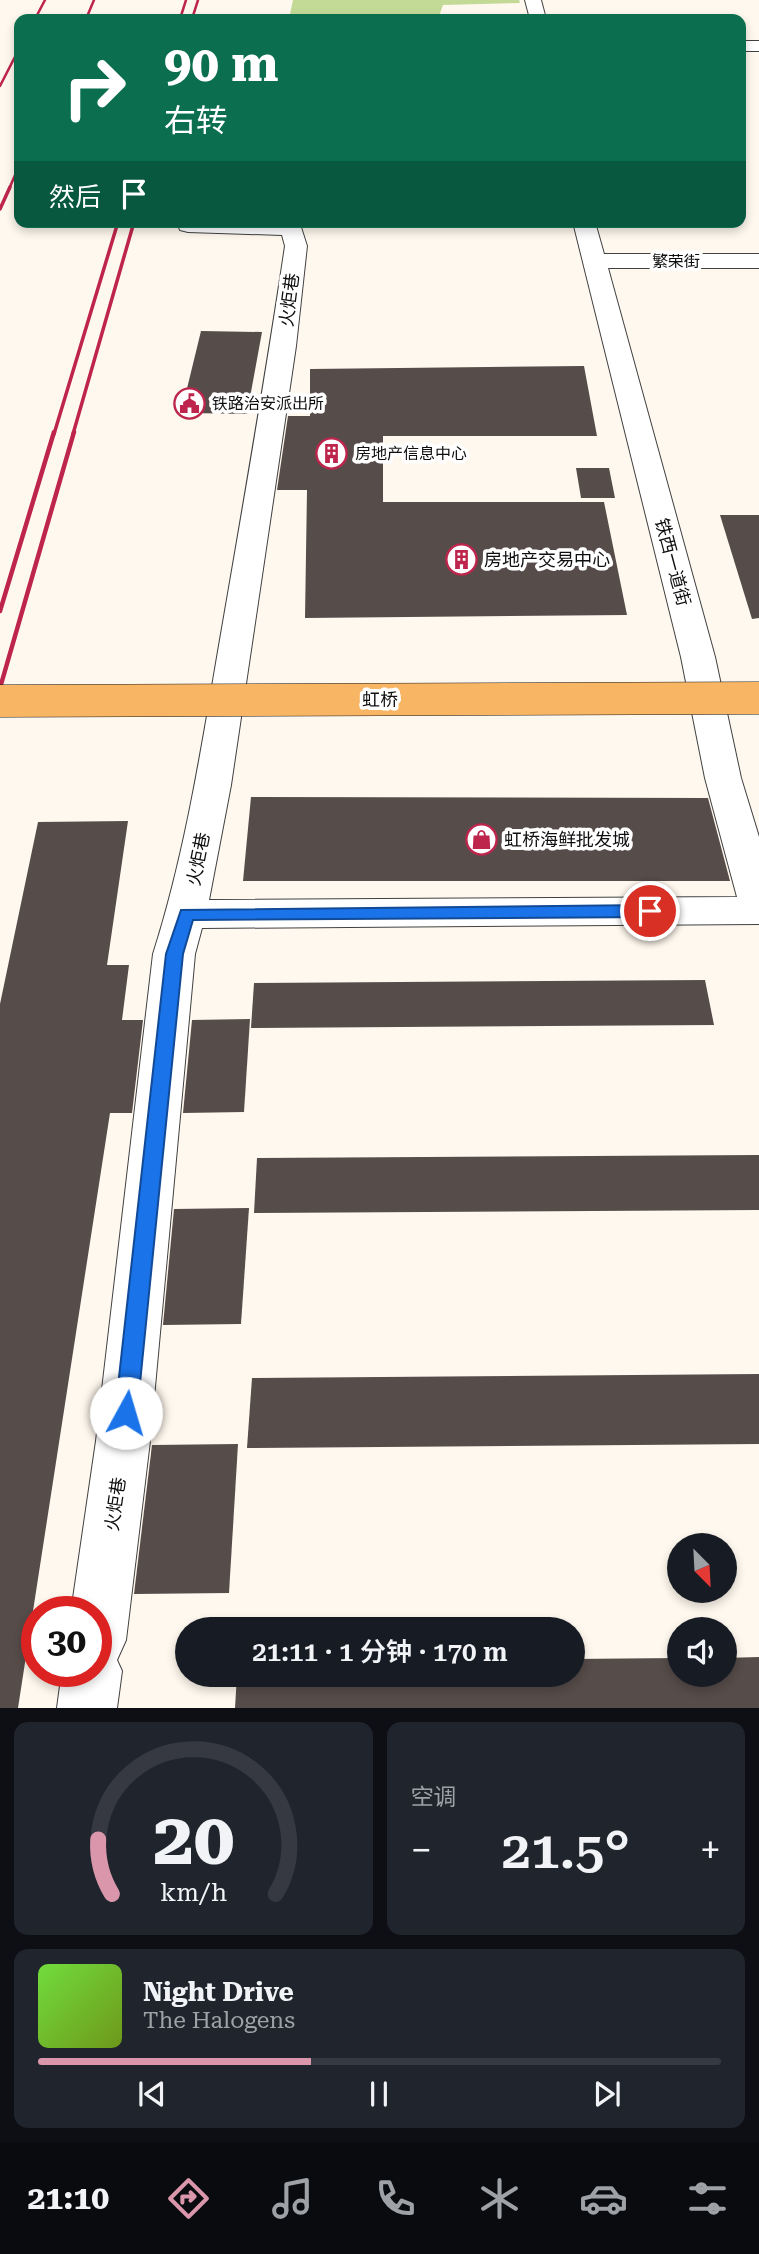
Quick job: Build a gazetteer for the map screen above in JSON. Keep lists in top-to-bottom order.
{
  "streets": {
    "main road": ["虹桥"],
    "street": ["繁荣街", "火炬巷", "铁西一道街"]
  },
  "crossings": [
    ["繁荣街", "铁西一道街"]
  ],
  "places": {
    "public building": ["铁路治安派出所"],
    "building": ["房地产信息中心", "房地产交易中心"],
    "shop": ["虹桥海鲜批发城"]
  },
  "north": "bottom right",
  "page": {
    "turn": ["90 m", "右转"],
    "then": "然后",
    "limit": "30",
    "trip": "21:11 · 1 分钟 · 170 m",
    "tile": "空调",
    "heat": ["−", "21.5°", "+"],
    "song": ["Night Drive", "The Halogens"],
    "tabs": "21:10",
    "gauge": ["20", "km/h"]
  }
}
